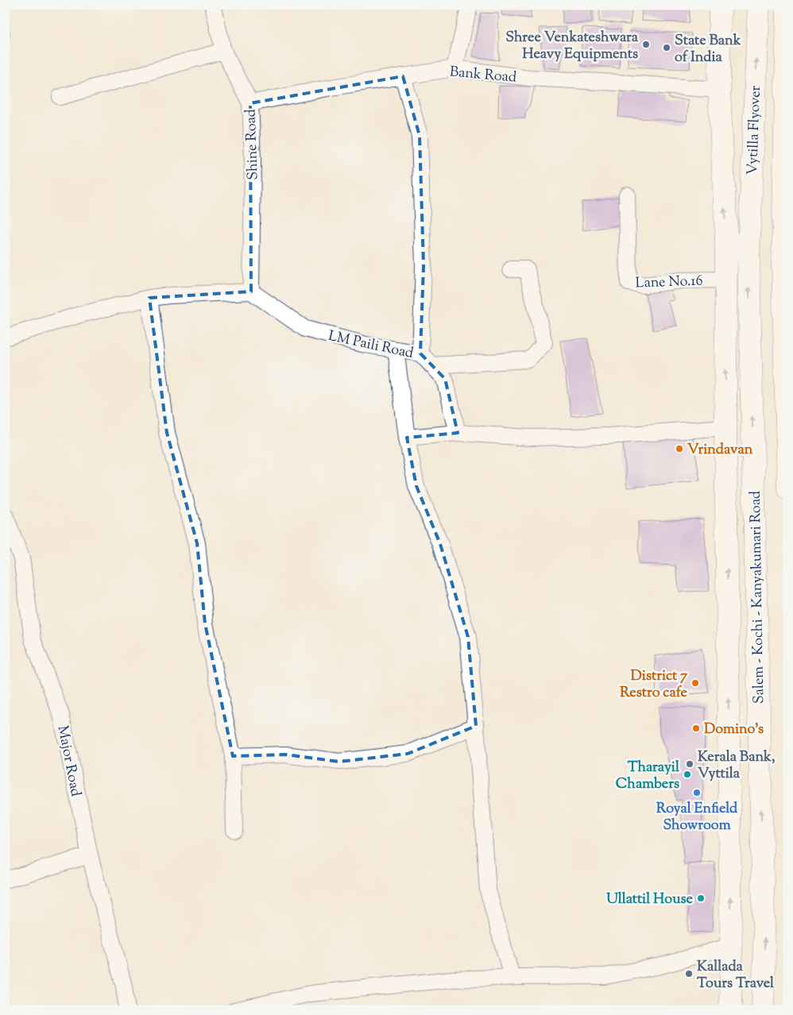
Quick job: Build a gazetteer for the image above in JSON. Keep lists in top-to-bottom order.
{
  "streets": {
    "main road": ["Vytilla Flyover", "Salem - Kochi - Kanyakumari Road"],
    "street": [
      "Bank Road",
      "Shine Road",
      "Lane No.16",
      "LM Paili Road",
      "Major Road"
    ]
  },
  "crossings": [
    ["Bank Road", "Shine Road"],
    ["Vytilla Flyover", "Salem - Kochi - Kanyakumari Road"],
    ["Shine Road", "LM Paili Road"]
  ],
  "places": [
    "Shree Venkateshwara Heavy Equipments",
    "State Bank of India",
    "Vrindavan",
    "District 7 Restro cafe",
    "Domino's",
    "Kerala Bank, Vyttila",
    "Tharayil Chambers",
    "Royal Enfield Showroom",
    "Ullattil House",
    "Kallada Tours Travel"
  ]
}
